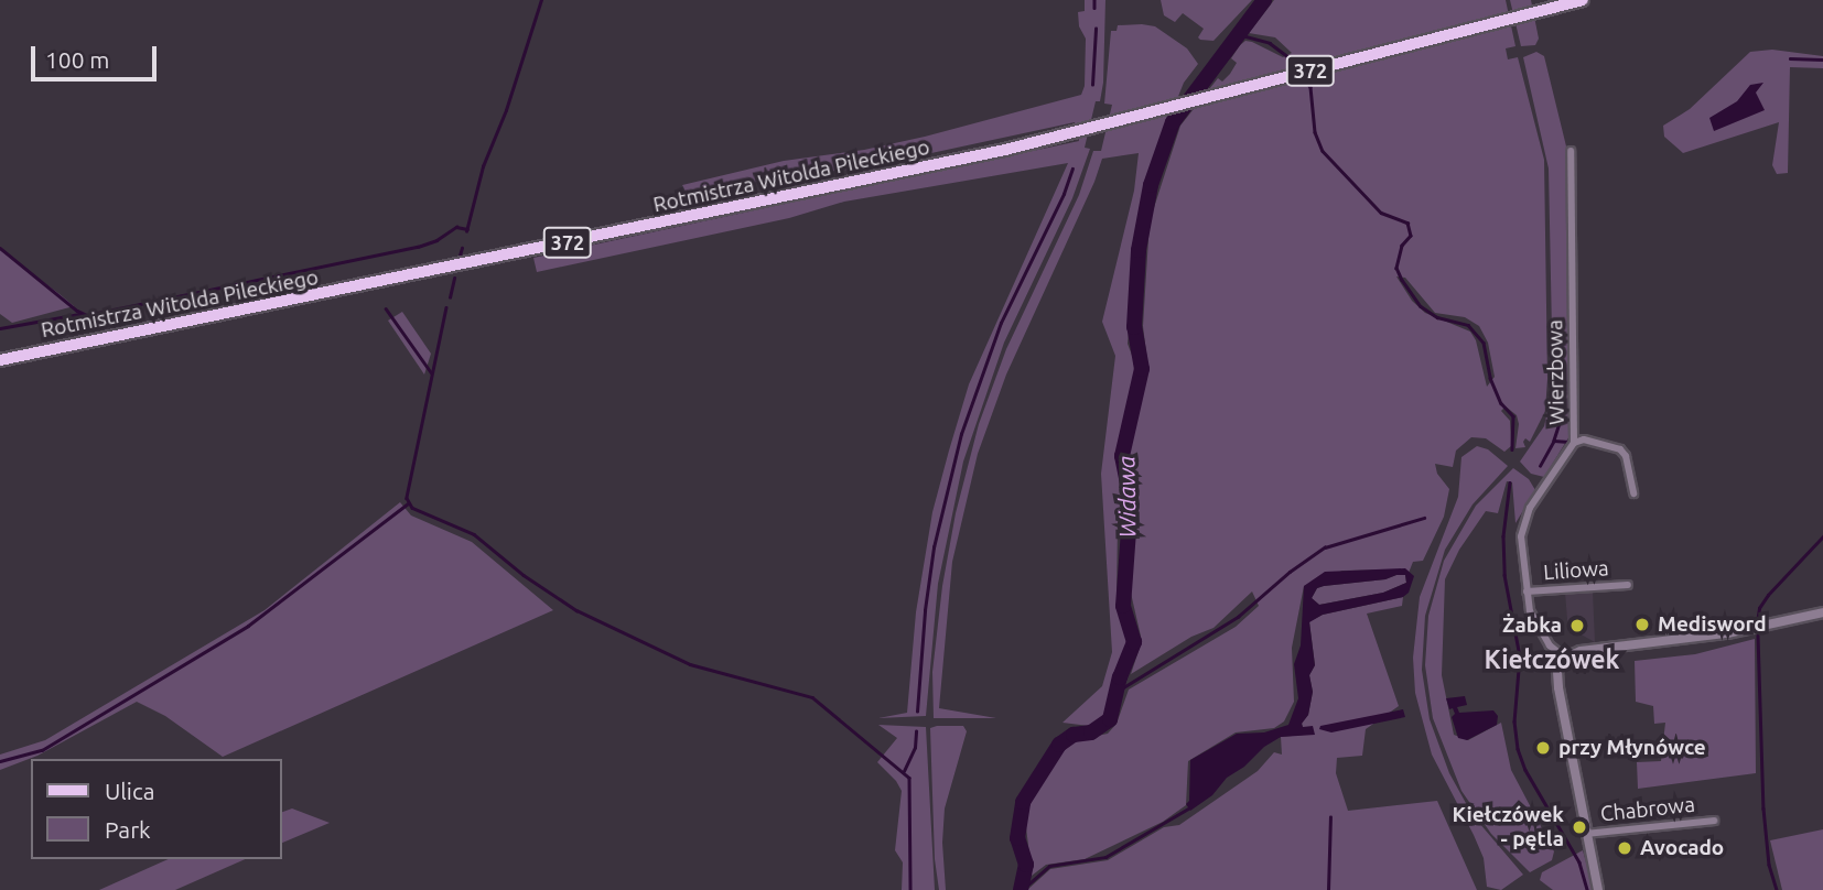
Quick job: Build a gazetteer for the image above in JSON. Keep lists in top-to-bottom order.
{
  "streets": {
    "main road": ["372", "Rotmistrza Witolda Pileckiego"],
    "street": ["Wierzbowa", "Liliowa", "Chabrowa"]
  },
  "crossings": [
    ["Wierzbowa", "Liliowa"]
  ],
  "districts": ["Kiełczówek"],
  "water": ["Widawa"],
  "places": [
    "Medisword",
    "Żabka",
    "przy Młynówce",
    "Kiełczówek - pętla",
    "Avocado"
  ],
  "legend": ["Ulica", "Park"],
  "scale_bar": "100 m"
}
